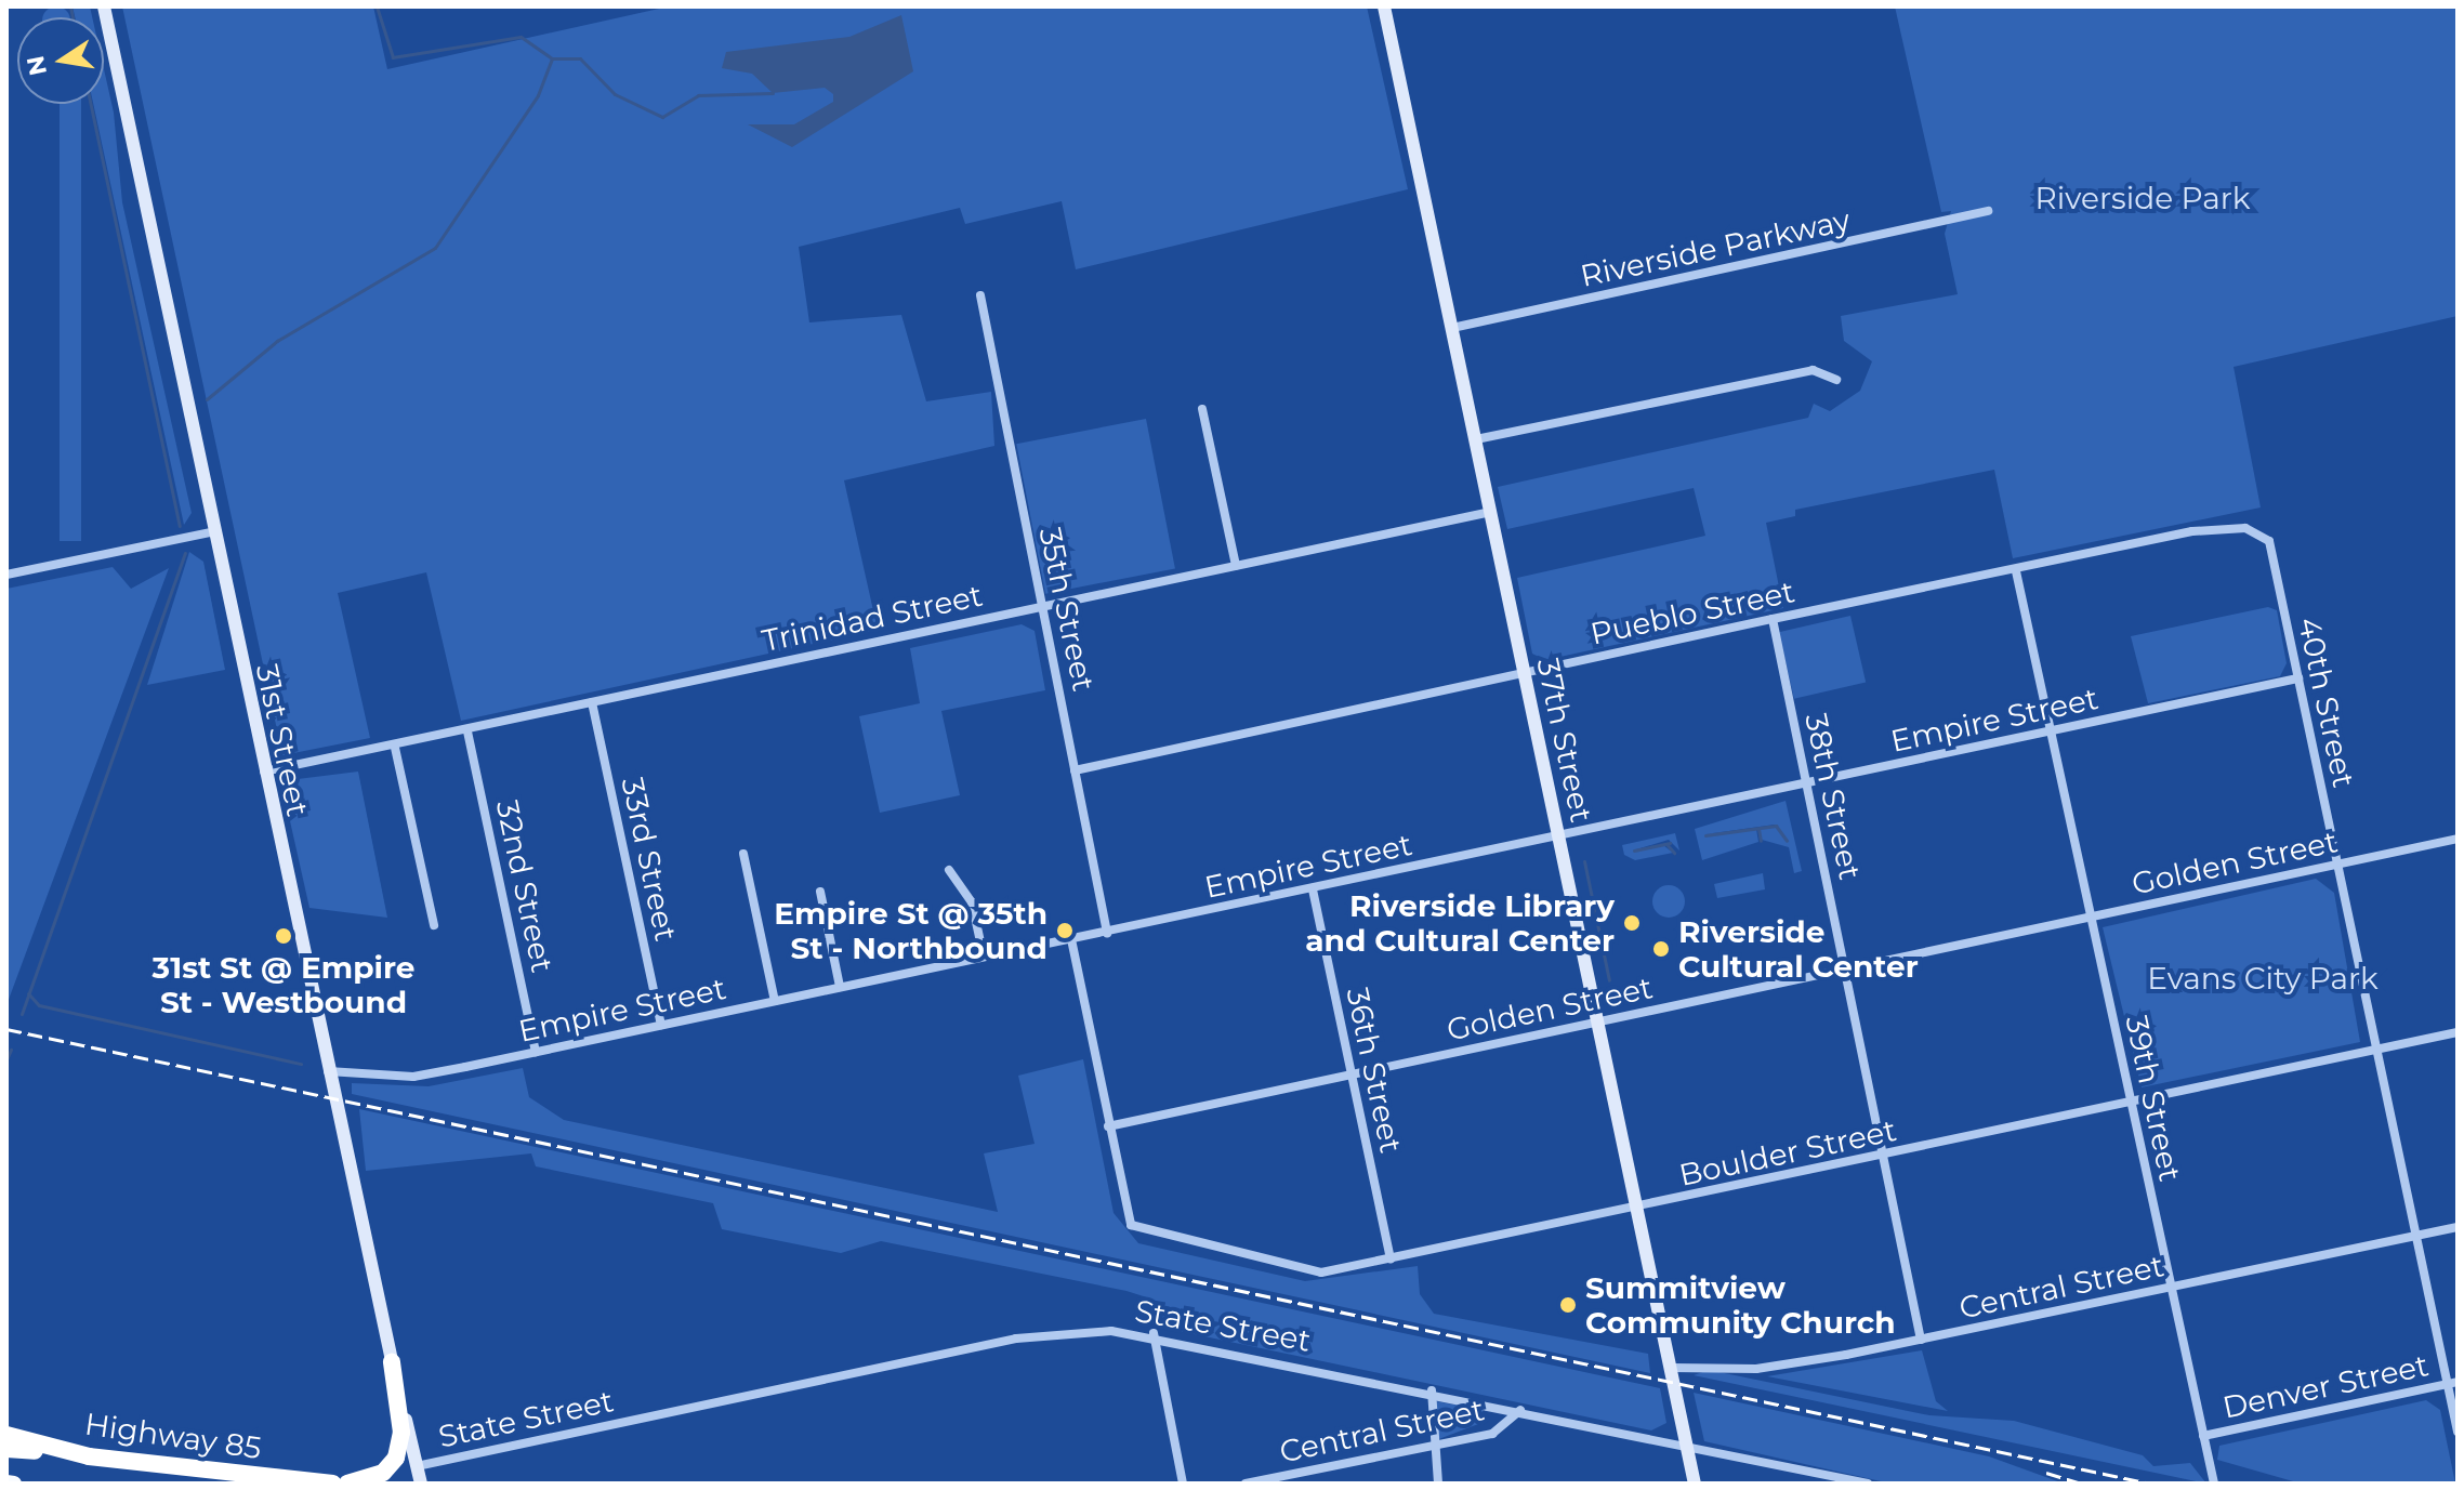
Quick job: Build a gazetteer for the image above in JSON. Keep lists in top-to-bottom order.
{
  "streets": {
    "highway": ["Highway 85"],
    "main road": ["31st Street", "37th Street"],
    "street": [
      "Riverside Parkway",
      "35th Street",
      "Pueblo Street",
      "Trinidad Street",
      "40th Street",
      "Empire Street",
      "38th Street",
      "33rd Street",
      "Golden Street",
      "32nd Street",
      "36th Street",
      "39th Street",
      "Boulder Street",
      "Central Street",
      "State Street",
      "Denver Street"
    ]
  },
  "crossings": [
    ["Riverside Parkway", "37th Street"],
    ["35th Street", "Pueblo Street"],
    ["35th Street", "Trinidad Street"],
    ["35th Street", "Empire Street"],
    ["Pueblo Street", "40th Street"],
    ["Pueblo Street", "37th Street"],
    ["Pueblo Street", "38th Street"],
    ["Pueblo Street", "39th Street"],
    ["Trinidad Street", "31st Street"],
    ["Trinidad Street", "37th Street"],
    ["Trinidad Street", "33rd Street"],
    ["Trinidad Street", "32nd Street"],
    ["40th Street", "Empire Street"],
    ["40th Street", "Golden Street"],
    ["40th Street", "Boulder Street"],
    ["40th Street", "Central Street"],
    ["40th Street", "Denver Street"],
    ["Empire Street", "31st Street"],
    ["Empire Street", "37th Street"],
    ["Empire Street", "38th Street"],
    ["Empire Street", "33rd Street"],
    ["Empire Street", "32nd Street"],
    ["Empire Street", "36th Street"],
    ["Empire Street", "39th Street"],
    ["31st Street", "State Street"],
    ["37th Street", "Golden Street"],
    ["37th Street", "Boulder Street"],
    ["37th Street", "Central Street"],
    ["37th Street", "State Street"],
    ["38th Street", "Golden Street"],
    ["38th Street", "Boulder Street"],
    ["38th Street", "Central Street"],
    ["Golden Street", "36th Street"],
    ["Golden Street", "39th Street"],
    ["Golden Street", "Boulder Street"],
    ["36th Street", "Boulder Street"],
    ["39th Street", "Boulder Street"],
    ["39th Street", "Central Street"],
    ["39th Street", "Denver Street"],
    ["Central Street", "State Street"]
  ],
  "parks": ["Riverside Park", "Evans City Park"],
  "places": [
    "Riverside Library and Cultural Center",
    "Empire St @ 35th St - Northbound",
    "31st St @ Empire St - Westbound",
    "Riverside Cultural Center",
    "Summitview Community Church"
  ],
  "north": "left"
}
